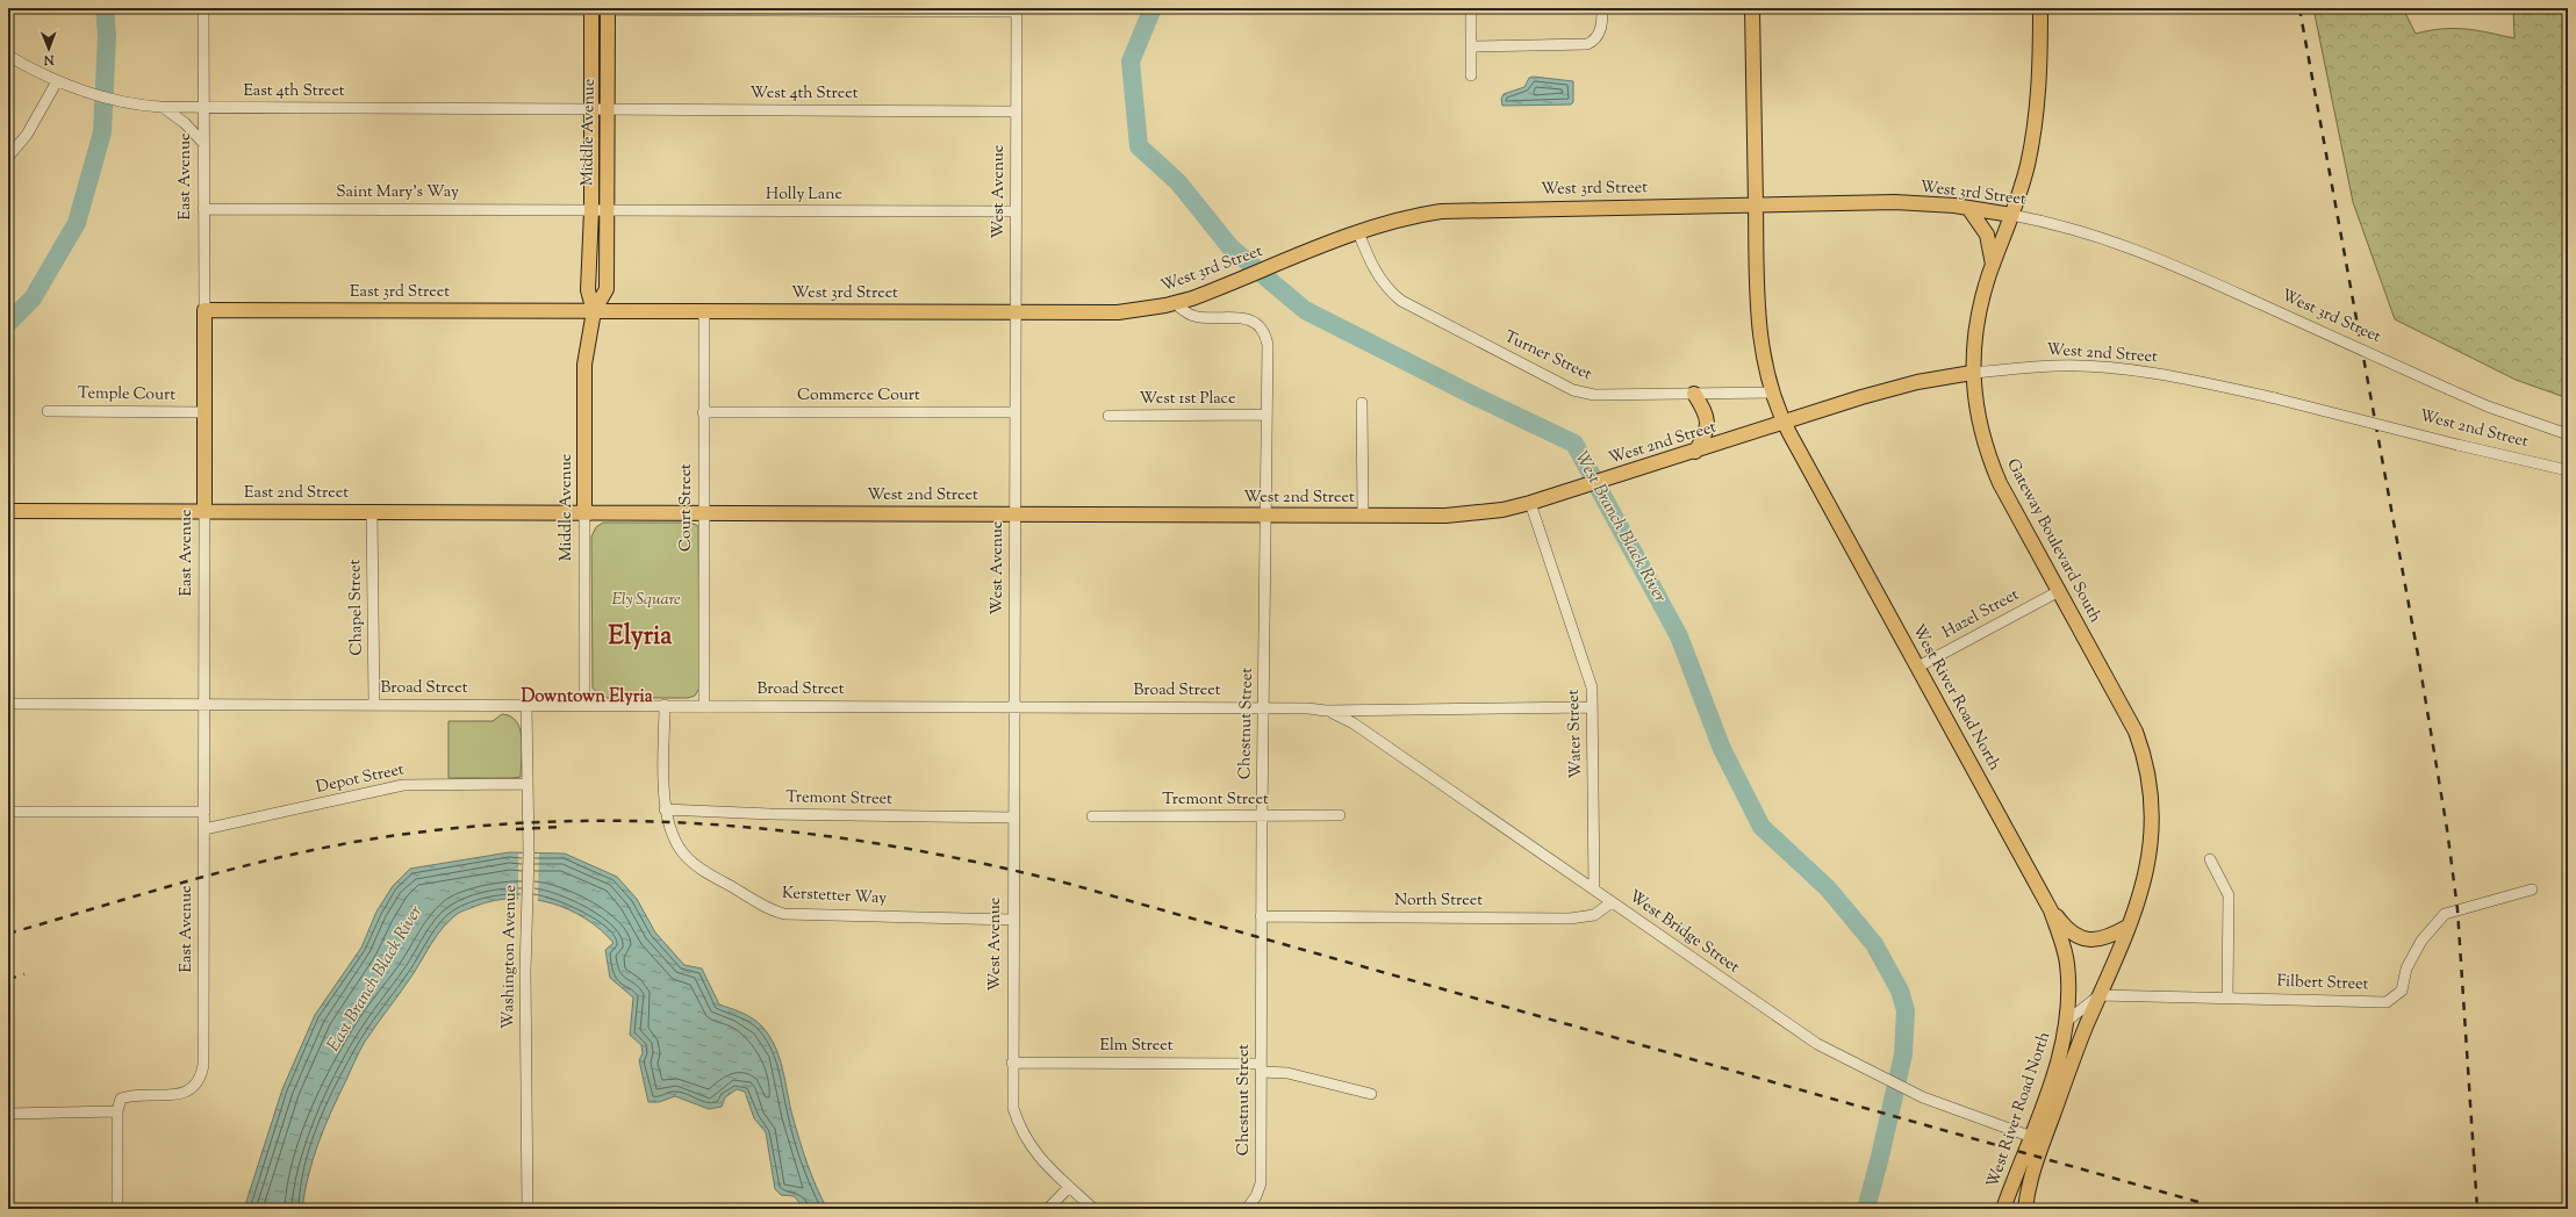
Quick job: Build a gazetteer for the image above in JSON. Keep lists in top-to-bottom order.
{
  "streets": {
    "main road": [
      "Middle Avenue",
      "East Avenue",
      "West 3rd Street",
      "East 3rd Street",
      "West 2nd Street",
      "East 2nd Street",
      "Gateway Boulevard South",
      "West River Road North"
    ],
    "street": [
      "East 4th Street",
      "West 4th Street",
      "West Avenue",
      "Saint Mary's Way",
      "Holly Lane",
      "Turner Street",
      "Temple Court",
      "Commerce Court",
      "West 1st Place",
      "Court Street",
      "Chapel Street",
      "Hazel Street",
      "Broad Street",
      "Chestnut Street",
      "Water Street",
      "Depot Street",
      "Tremont Street",
      "Kerstetter Way",
      "North Street",
      "West Bridge Street",
      "Washington Avenue",
      "Filbert Street",
      "Elm Street"
    ]
  },
  "crossings": [
    ["East 4th Street", "West 4th Street"],
    ["East 4th Street", "Middle Avenue"],
    ["East 4th Street", "East Avenue"],
    ["West 4th Street", "Middle Avenue"],
    ["West 4th Street", "West Avenue"],
    ["Middle Avenue", "West 3rd Street"],
    ["Middle Avenue", "Saint Mary's Way"],
    ["Middle Avenue", "Holly Lane"],
    ["Middle Avenue", "East 3rd Street"],
    ["Middle Avenue", "West 2nd Street"],
    ["Middle Avenue", "East 2nd Street"],
    ["Middle Avenue", "Broad Street"],
    ["East Avenue", "Saint Mary's Way"],
    ["East Avenue", "East 3rd Street"],
    ["East Avenue", "Temple Court"],
    ["East Avenue", "East 2nd Street"],
    ["East Avenue", "Broad Street"],
    ["East Avenue", "Depot Street"],
    ["West 3rd Street", "West Avenue"],
    ["West 3rd Street", "East 3rd Street"],
    ["West 3rd Street", "Turner Street"],
    ["West 3rd Street", "Court Street"],
    ["West 3rd Street", "Gateway Boulevard South"],
    ["West 3rd Street", "West River Road North"],
    ["West 3rd Street", "Chestnut Street"],
    ["West Avenue", "Holly Lane"],
    ["West Avenue", "West 2nd Street"],
    ["West Avenue", "Commerce Court"],
    ["West Avenue", "Broad Street"],
    ["West Avenue", "Tremont Street"],
    ["West Avenue", "Kerstetter Way"],
    ["West Avenue", "Elm Street"],
    ["Saint Mary's Way", "Holly Lane"],
    ["West 2nd Street", "East 2nd Street"],
    ["West 2nd Street", "Court Street"],
    ["West 2nd Street", "Gateway Boulevard South"],
    ["West 2nd Street", "West River Road North"],
    ["West 2nd Street", "Chestnut Street"],
    ["West 2nd Street", "Water Street"],
    ["Turner Street", "West River Road North"],
    ["Commerce Court", "Court Street"],
    ["West 1st Place", "Chestnut Street"],
    ["East 2nd Street", "Chapel Street"],
    ["Court Street", "Broad Street"],
    ["Gateway Boulevard South", "Hazel Street"],
    ["Gateway Boulevard South", "West River Road North"],
    ["Gateway Boulevard South", "West Bridge Street"],
    ["Gateway Boulevard South", "Filbert Street"],
    ["Chapel Street", "Broad Street"],
    ["Hazel Street", "West River Road North"],
    ["Broad Street", "Chestnut Street"],
    ["Broad Street", "Water Street"],
    ["Broad Street", "Kerstetter Way"],
    ["Broad Street", "West Bridge Street"],
    ["Broad Street", "Washington Avenue"],
    ["West River Road North", "West Bridge Street"],
    ["Chestnut Street", "Tremont Street"],
    ["Chestnut Street", "North Street"],
    ["Chestnut Street", "Elm Street"],
    ["Water Street", "West Bridge Street"],
    ["Depot Street", "Washington Avenue"],
    ["Tremont Street", "Kerstetter Way"],
    ["North Street", "West Bridge Street"]
  ],
  "districts": ["Elyria", "Downtown Elyria"],
  "water": ["West Branch Black River", "East Branch Black River"],
  "parks": ["Ely Square"],
  "north": "bottom"
}
